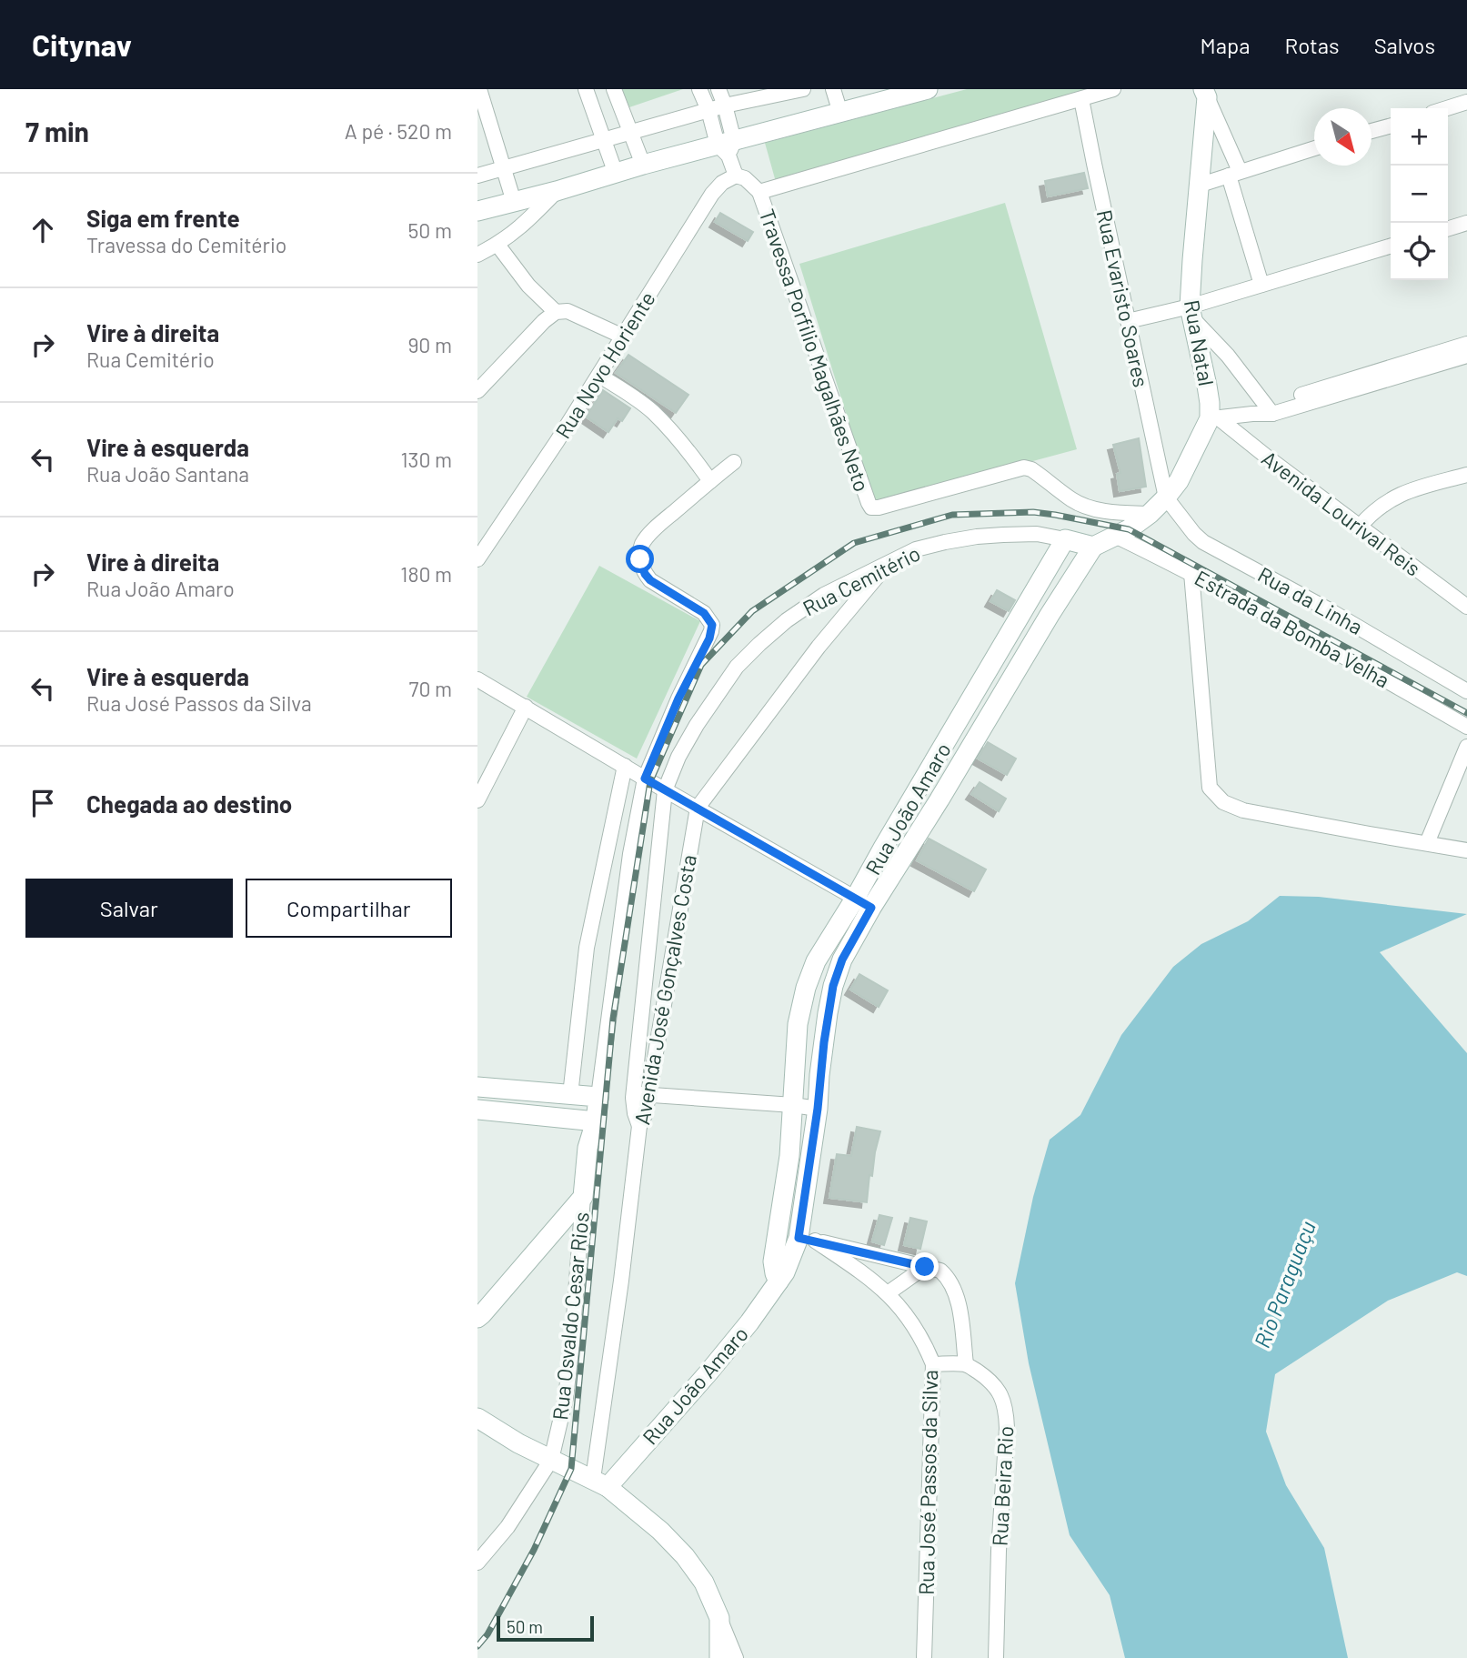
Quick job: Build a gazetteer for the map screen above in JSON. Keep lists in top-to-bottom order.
{
  "streets": {
    "street": [
      "Rua Evaristo Soares",
      "Rua Natal",
      "Travessa Porfilio Magalhães Neto",
      "Rua Novo Horiente",
      "Avenida Lourival Reis",
      "Rua Cemitério",
      "Rua da Linha",
      "Estrada da Bomba Velha",
      "Rua João Amaro",
      "Avenida José Gonçalves Costa",
      "Rua Osvaldo Cesar Rios",
      "Rua José Passos da Silva",
      "Rua Beira Rio"
    ]
  },
  "crossings": [
    ["Rua Evaristo Soares", "Rua da Linha"],
    ["Rua Natal", "Avenida Lourival Reis"],
    ["Rua Cemitério", "Rua João Amaro"],
    ["Rua Cemitério", "Avenida José Gonçalves Costa"],
    ["Rua João Amaro", "Avenida José Gonçalves Costa"],
    ["Rua João Amaro", "Rua José Passos da Silva"],
    ["Rua José Passos da Silva", "Rua Beira Rio"]
  ],
  "water": ["Rio Paraguaçu"],
  "scale_bar": "50 m",
  "north": "bottom right",
  "page": {
    "header": "Citynav",
    "nav": ["Mapa", "Rotas", "Salvos"],
    "heading": ["7 min", "A pé · 520 m"],
    "map_buttons": ["+", "−"],
    "list": [
      ["Siga em frente", "Travessa do Cemitério", "50 m"],
      ["Vire à direita", "Rua Cemitério", "90 m"],
      ["Vire à esquerda", "Rua João Santana", "130 m"],
      ["Vire à direita", "Rua João Amaro", "180 m"],
      ["Vire à esquerda", "Rua José Passos da Silva", "70 m"],
      "Chegada ao destino"
    ],
    "buttons": ["Salvar", "Compartilhar"],
    "scale": "50 m"
  }
}
